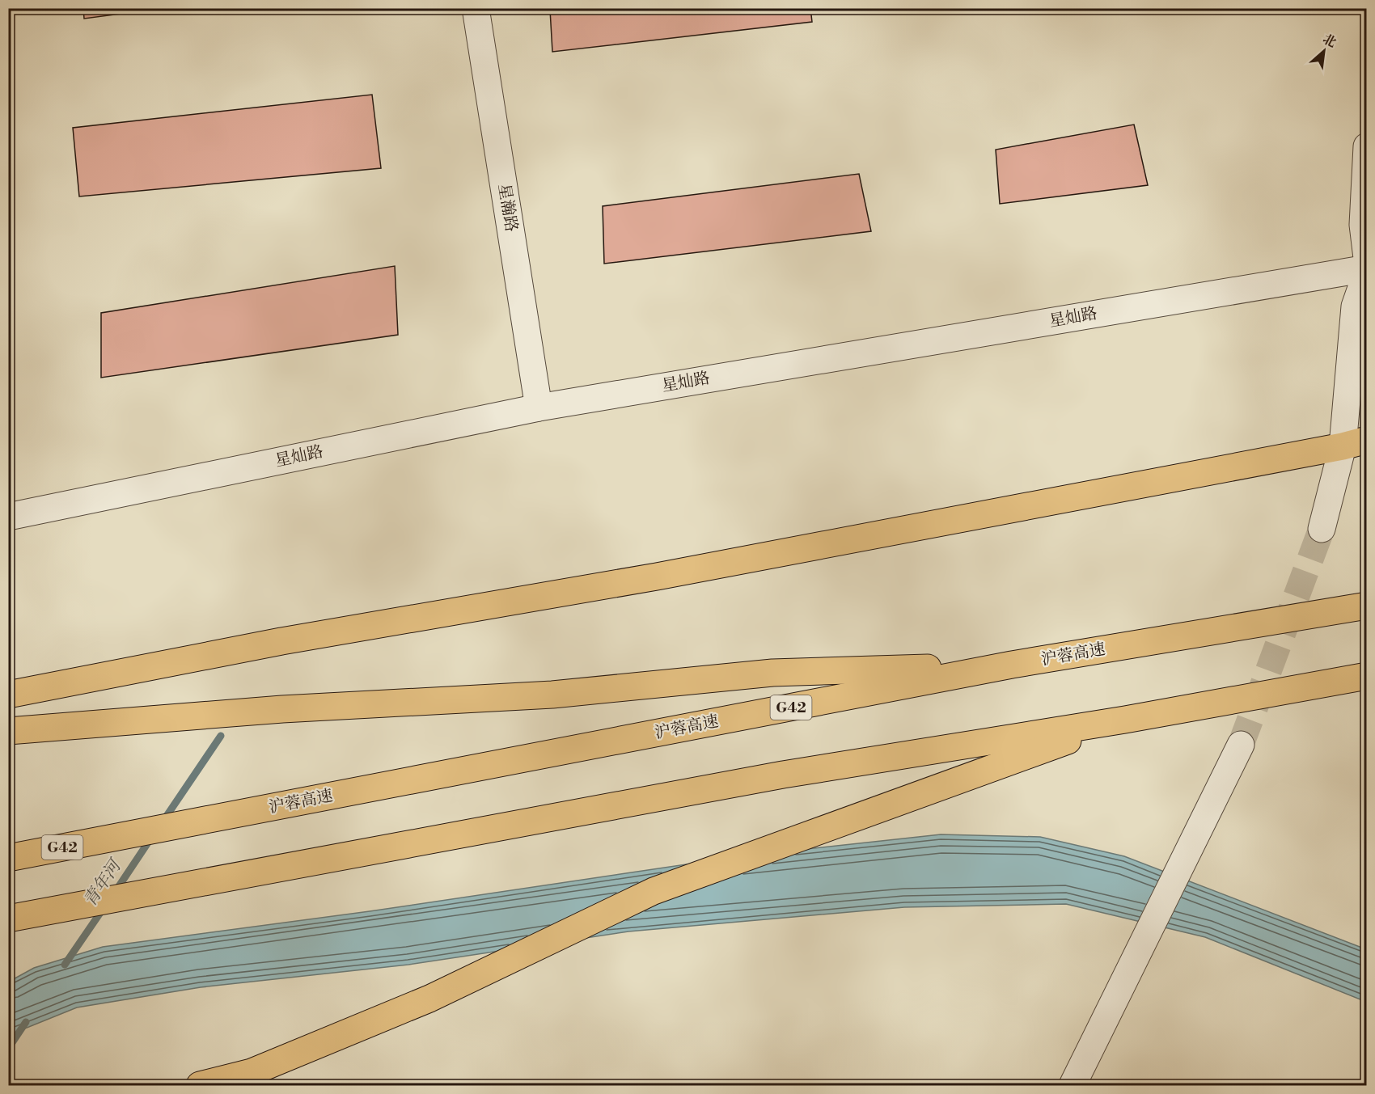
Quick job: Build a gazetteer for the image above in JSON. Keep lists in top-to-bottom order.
{
  "streets": {
    "highway": ["沪蓉高速", "G42"],
    "street": ["星瀚路", "星灿路"]
  },
  "crossings": [
    ["星瀚路", "星灿路"]
  ],
  "water": ["青年河"],
  "north": "top right"
}
